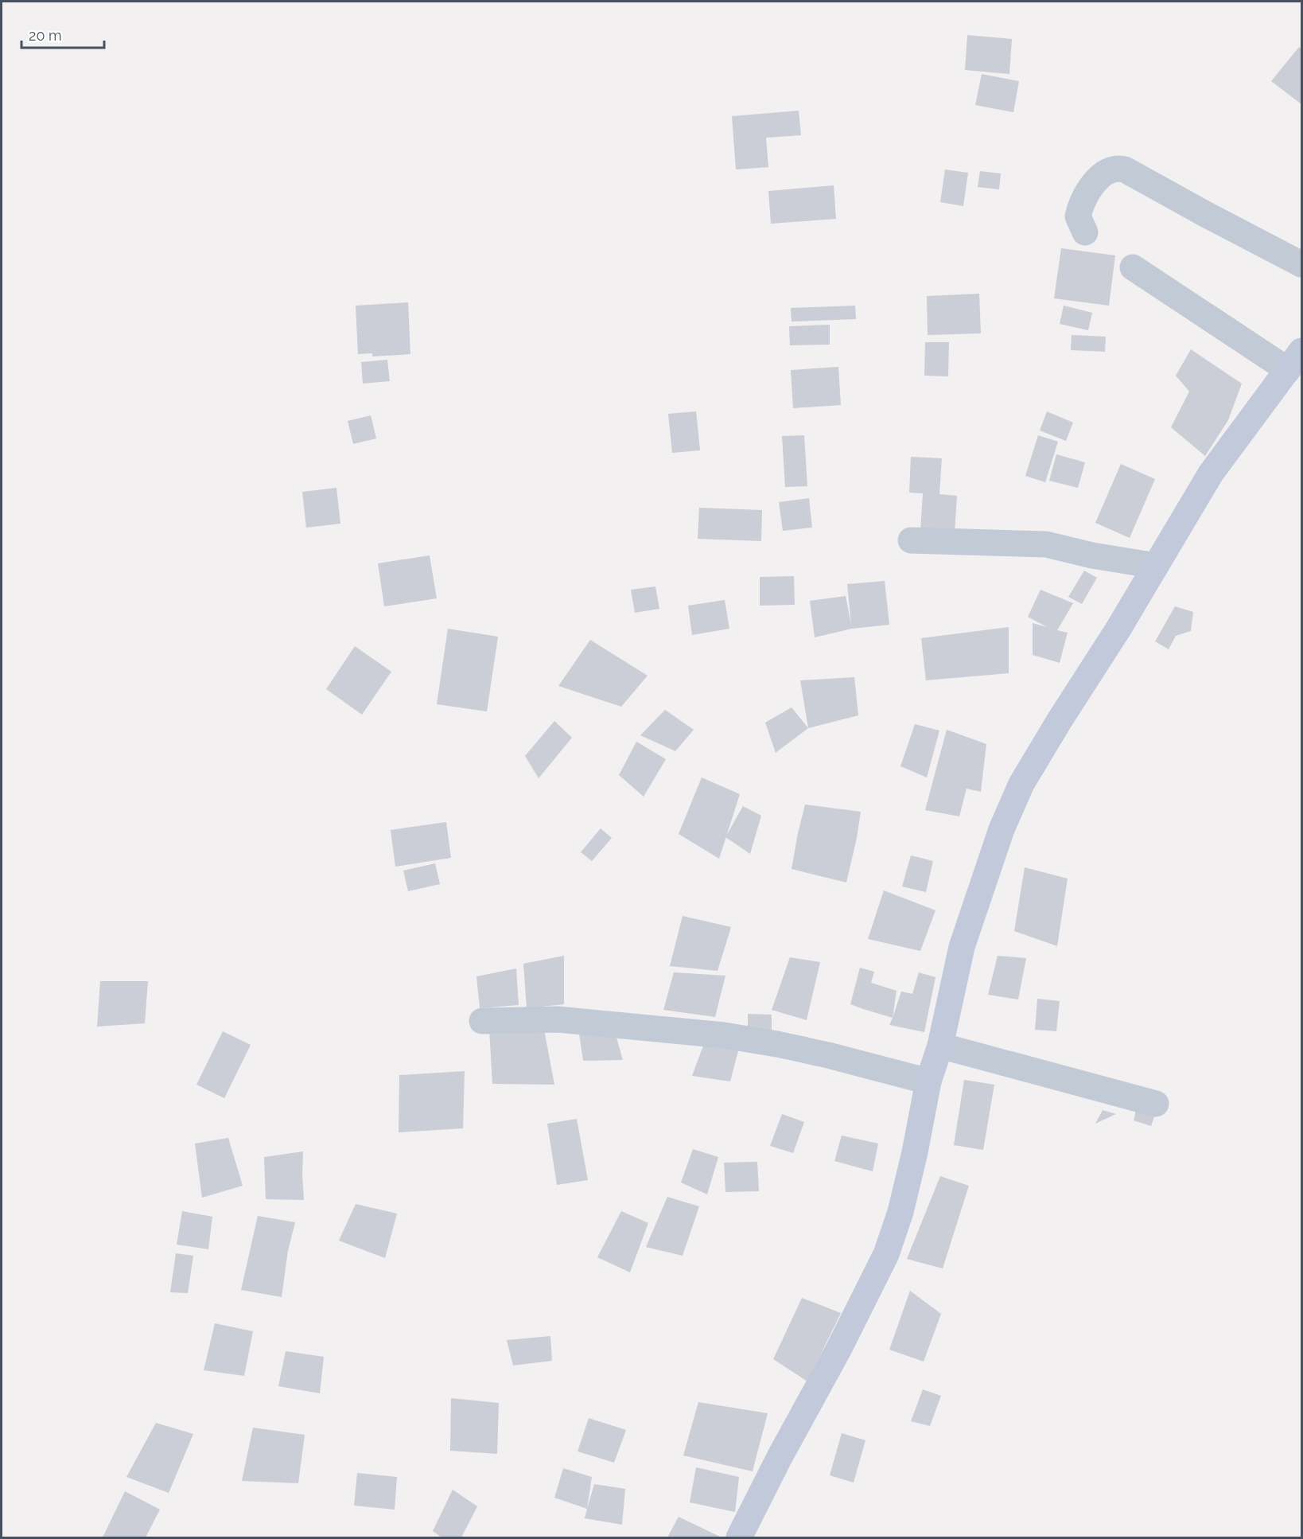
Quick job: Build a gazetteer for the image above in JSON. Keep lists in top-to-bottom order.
{
  "scale_bar": "20 m"
}
